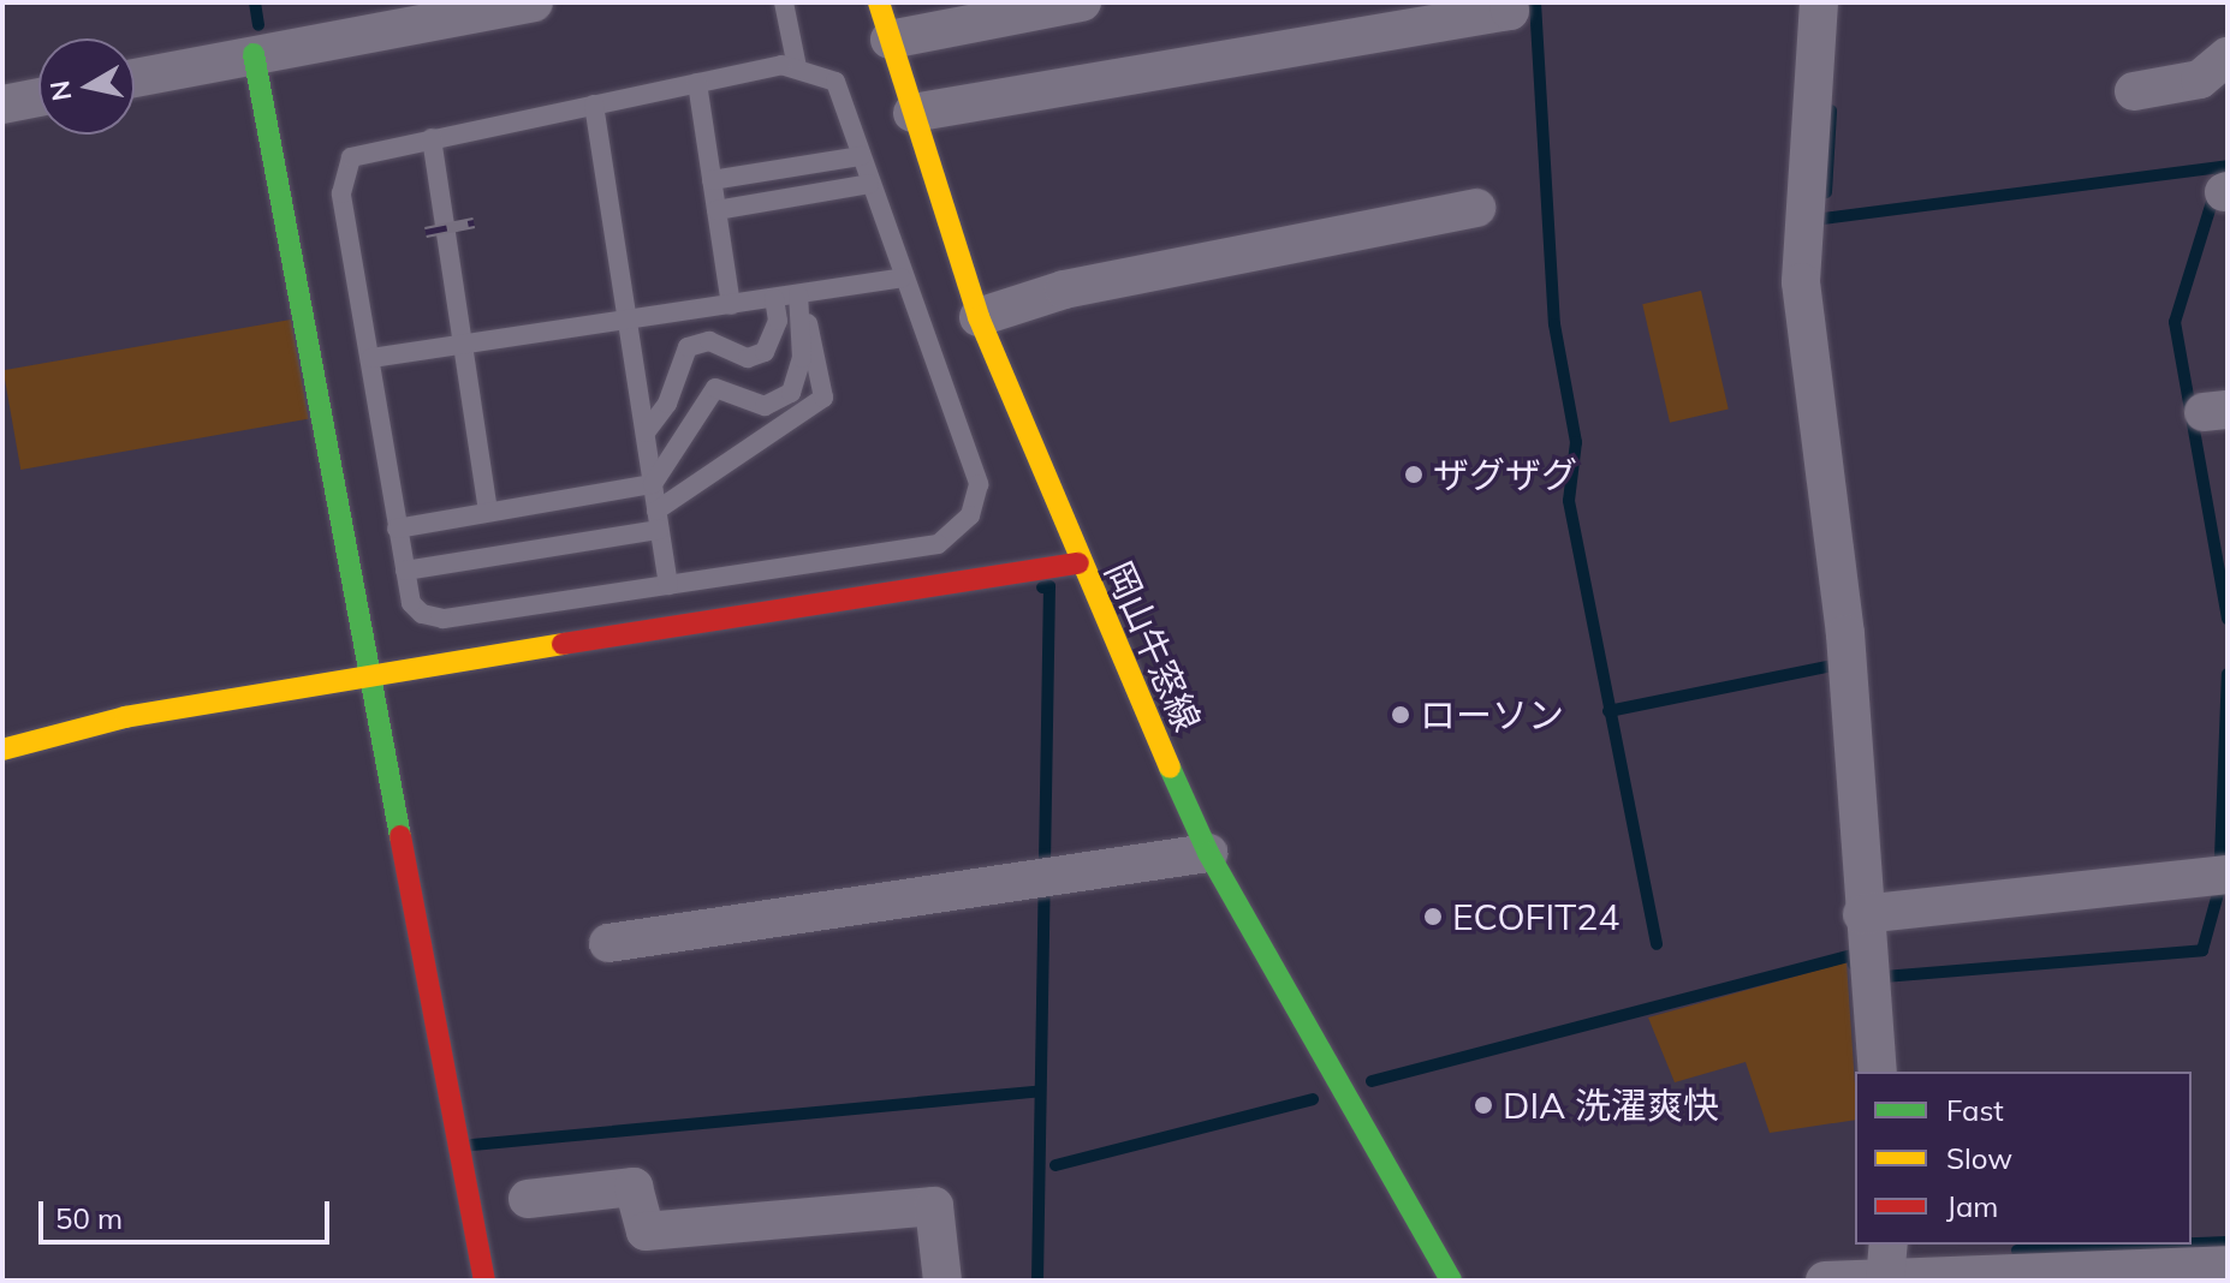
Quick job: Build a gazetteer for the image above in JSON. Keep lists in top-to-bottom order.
{
  "streets": {
    "street": ["岡山牛窓線"]
  },
  "places": [
    "ザグザグ",
    "ローソン",
    "ECOFIT24",
    "DIA 洗濯爽快"
  ],
  "legend": ["Fast", "Slow", "Jam"],
  "scale_bar": "50 m",
  "north": "left"
}
